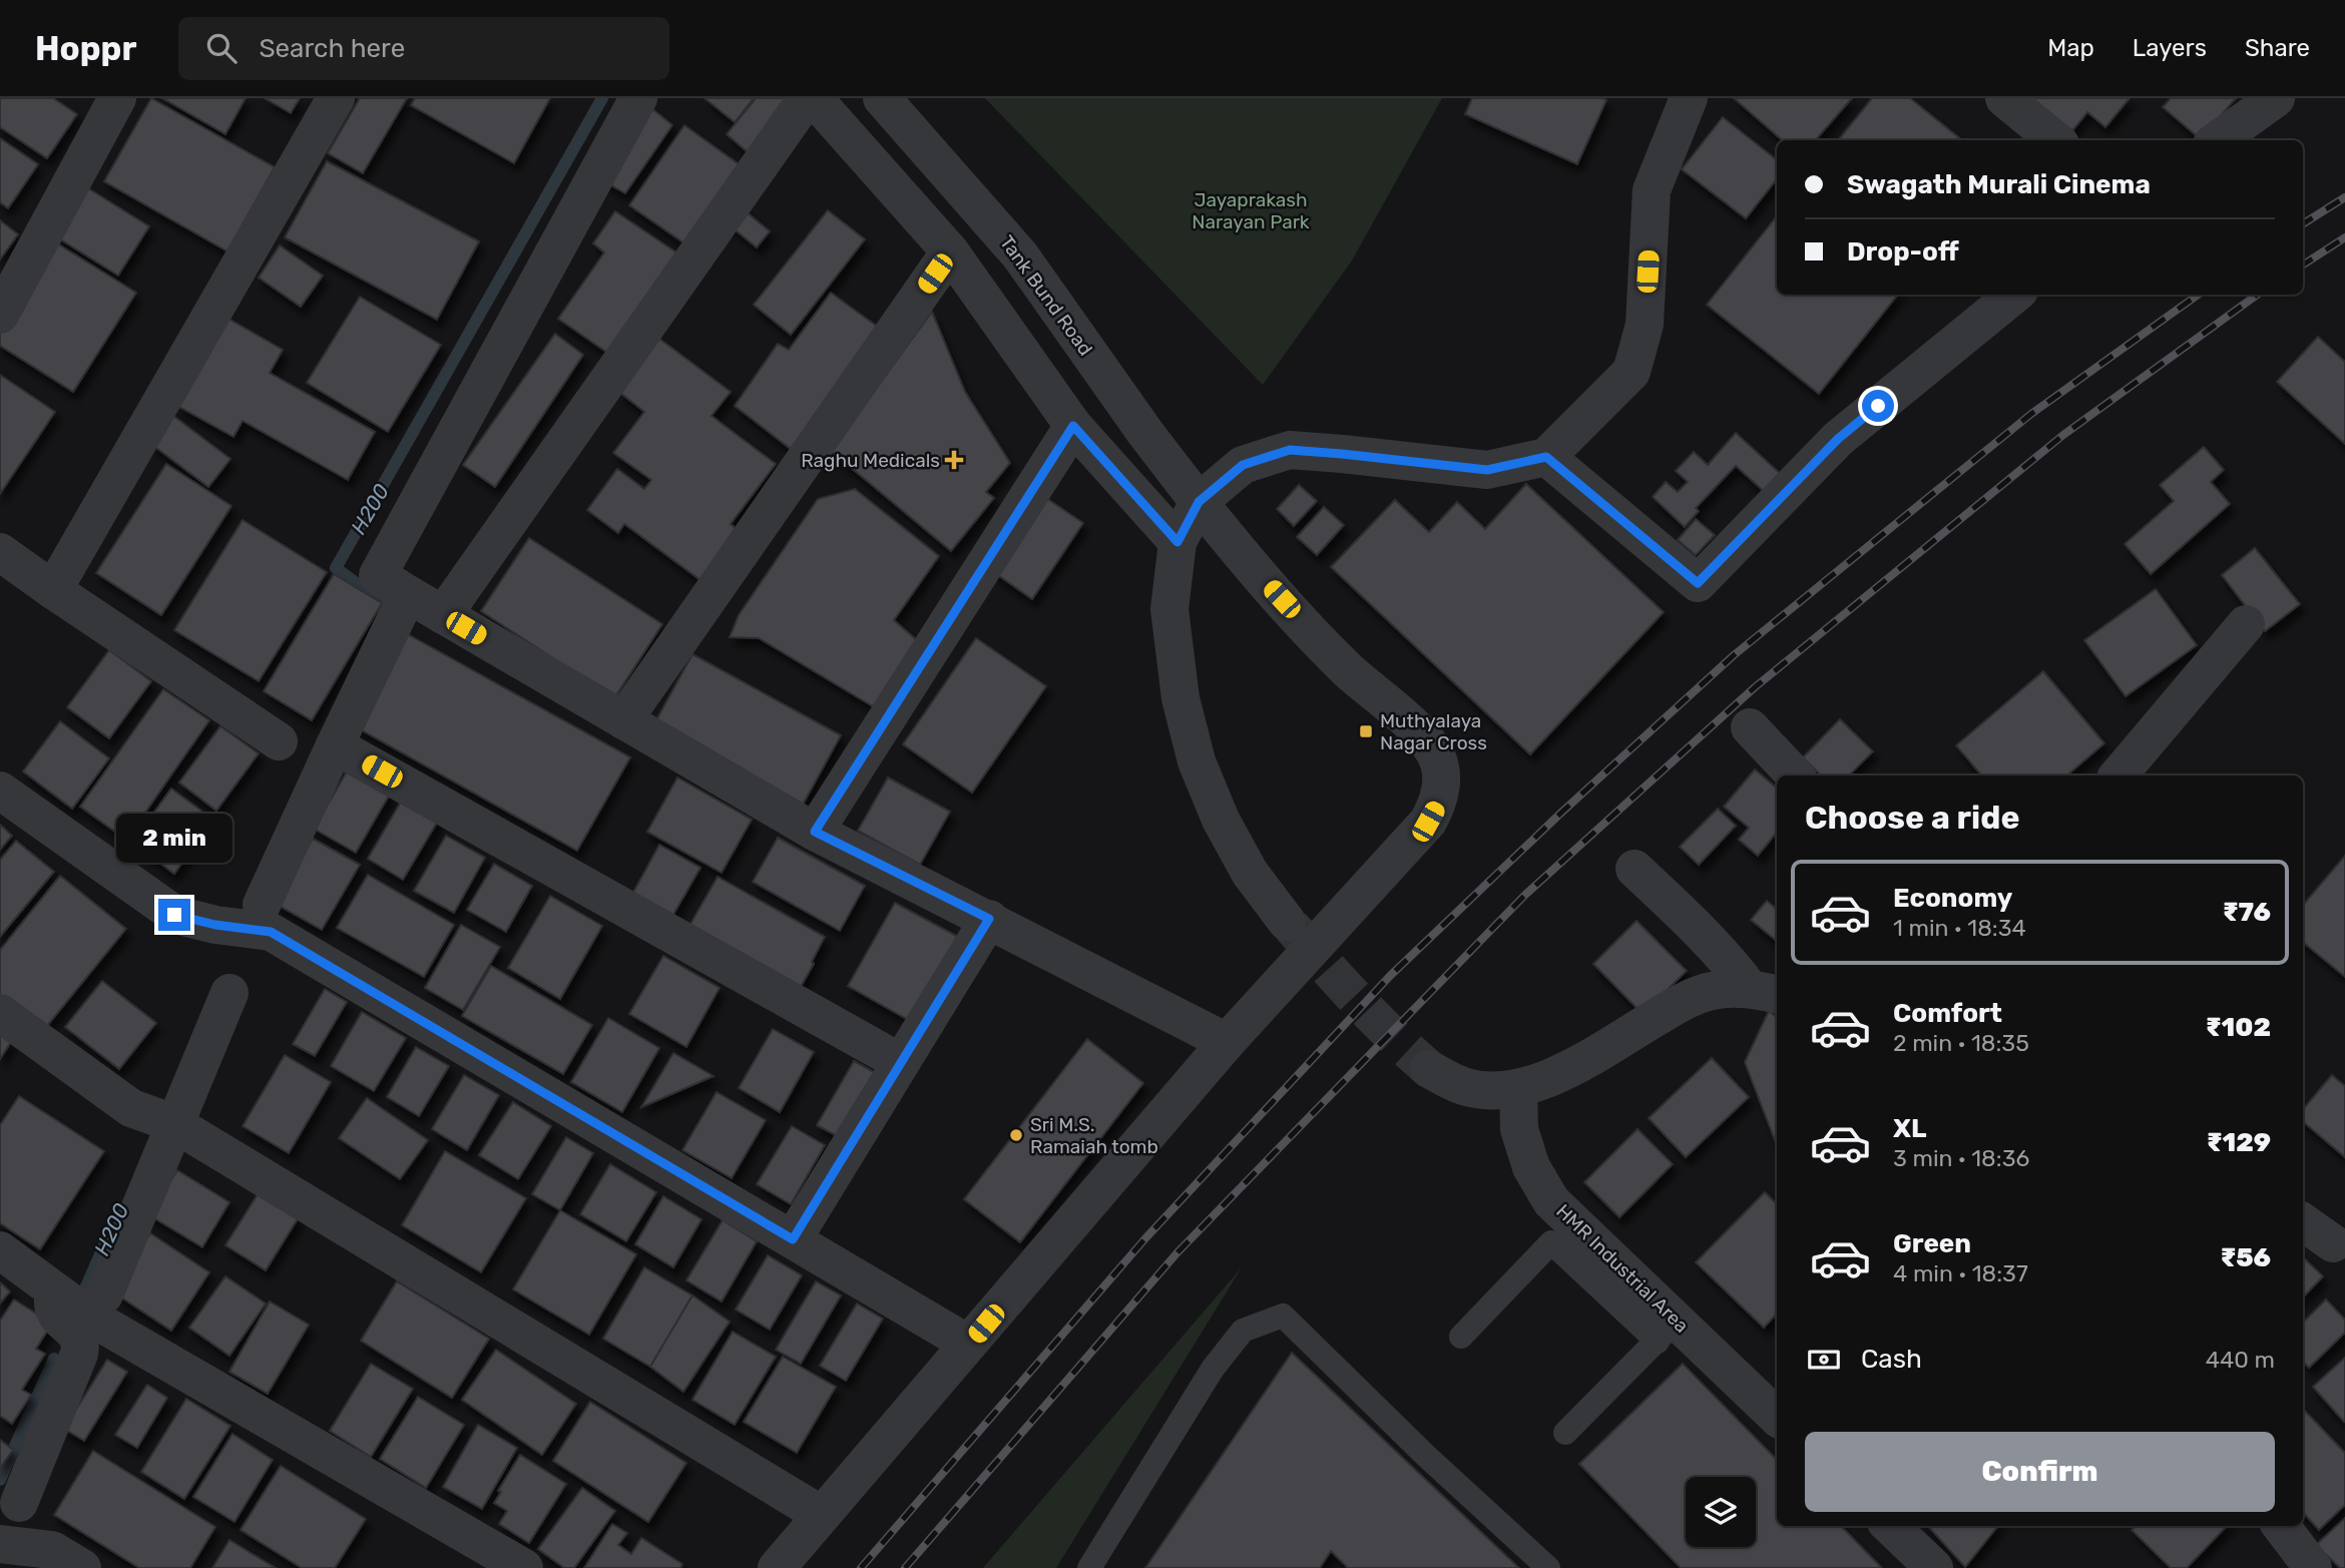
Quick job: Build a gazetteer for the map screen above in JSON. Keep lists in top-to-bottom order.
{
  "streets": {
    "street": ["Tank Bund Road", "HMR Industrial Area"]
  },
  "water": ["H200"],
  "parks": ["Jayaprakash Narayan Park"],
  "places": {
    "health": ["Raghu Medicals"],
    "transit": ["Muthyalaya Nagar Cross"],
    "other": ["Sri M.S. Ramaiah tomb"]
  },
  "page": {
    "header": "Hoppr",
    "search": "Search here",
    "nav": ["Map", "Layers", "Share"],
    "banner": ["Swagath Murali Cinema", "Drop-off"],
    "heading": "Choose a ride",
    "bubble": "2 min",
    "list": [
      {
        "name": "Economy",
        "note": "1 min · 18:34",
        "value": "₹76"
      },
      {
        "name": "Comfort",
        "note": "2 min · 18:35",
        "value": "₹102"
      },
      {
        "name": "XL",
        "note": "3 min · 18:36",
        "value": "₹129"
      },
      {
        "name": "Green",
        "note": "4 min · 18:37",
        "value": "₹56"
      }
    ],
    "pay": ["Cash", "440 m"],
    "buttons": "Confirm"
  }
}
